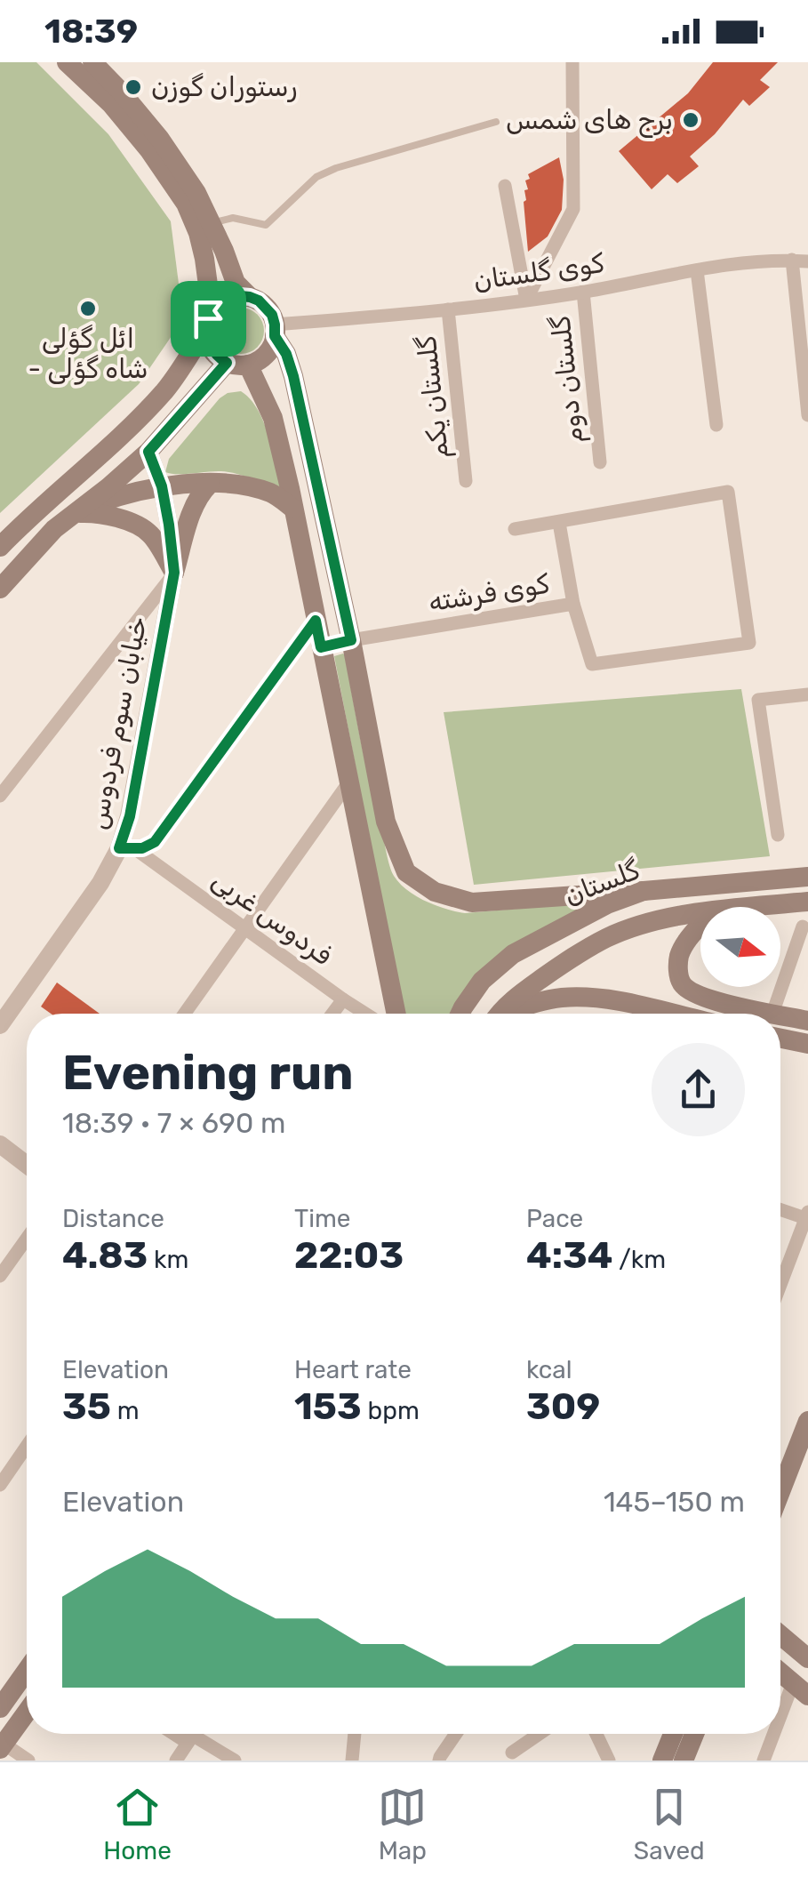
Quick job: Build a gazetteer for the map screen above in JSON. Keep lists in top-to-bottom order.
{
  "streets": {
    "main road": ["گلستان"],
    "street": [
      "کوی گلستان",
      "گلستان دوم",
      "گلستان یکم",
      "کوی فرشته",
      "خیابان سوم فردوس",
      "فردوس غربی"
    ]
  },
  "crossings": [
    ["کوی گلستان", "گلستان دوم"],
    ["کوی گلستان", "گلستان یکم"],
    ["خیابان سوم فردوس", "فردوس غربی"]
  ],
  "places": ["رستوران گوزن", "برج های شمس", "ائل گؤلی - شاه گؤلی"],
  "north": "right",
  "page": {
    "status": "18:39",
    "heading": ["Evening run", "18:39 · 7 × 690 m"],
    "stats": [
      ["Distance", "4.83 km"],
      ["Time", "22:03"],
      ["Pace", "4:34 /km"],
      ["Elevation", "35 m"],
      ["Heart rate", "153 bpm"],
      ["kcal", "309"]
    ],
    "chart": ["Elevation", "145–150 m"],
    "tabs": ["Home", "Map", "Saved"]
  }
}
